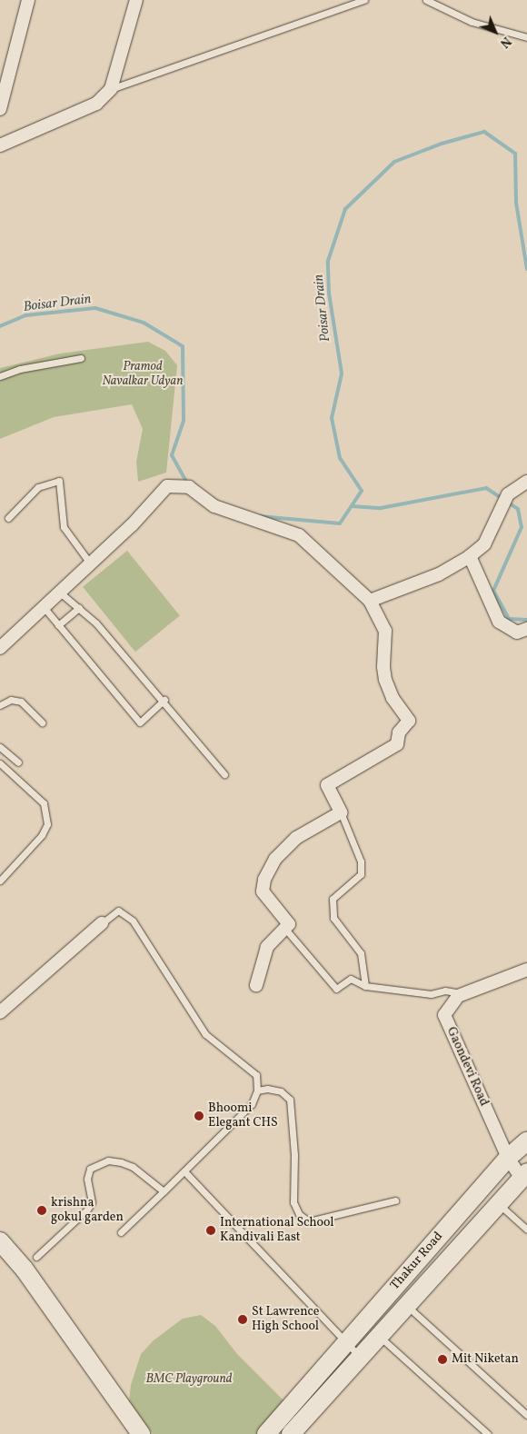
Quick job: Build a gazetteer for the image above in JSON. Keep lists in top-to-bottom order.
{
  "streets": {
    "street": ["Gaondevi Road", "Thakur Road"]
  },
  "crossings": [
    ["Gaondevi Road", "Thakur Road"]
  ],
  "water": ["Boisar Drain", "Poisar Drain"],
  "parks": ["Pramod Navalkar Udyan", "BMC Playground"],
  "places": [
    "Bhoomi Elegant CHS",
    "krishna gokul garden",
    "International School Kandivali East",
    "St Lawrence High School",
    "Mit Niketan"
  ],
  "north": "bottom right"
}
